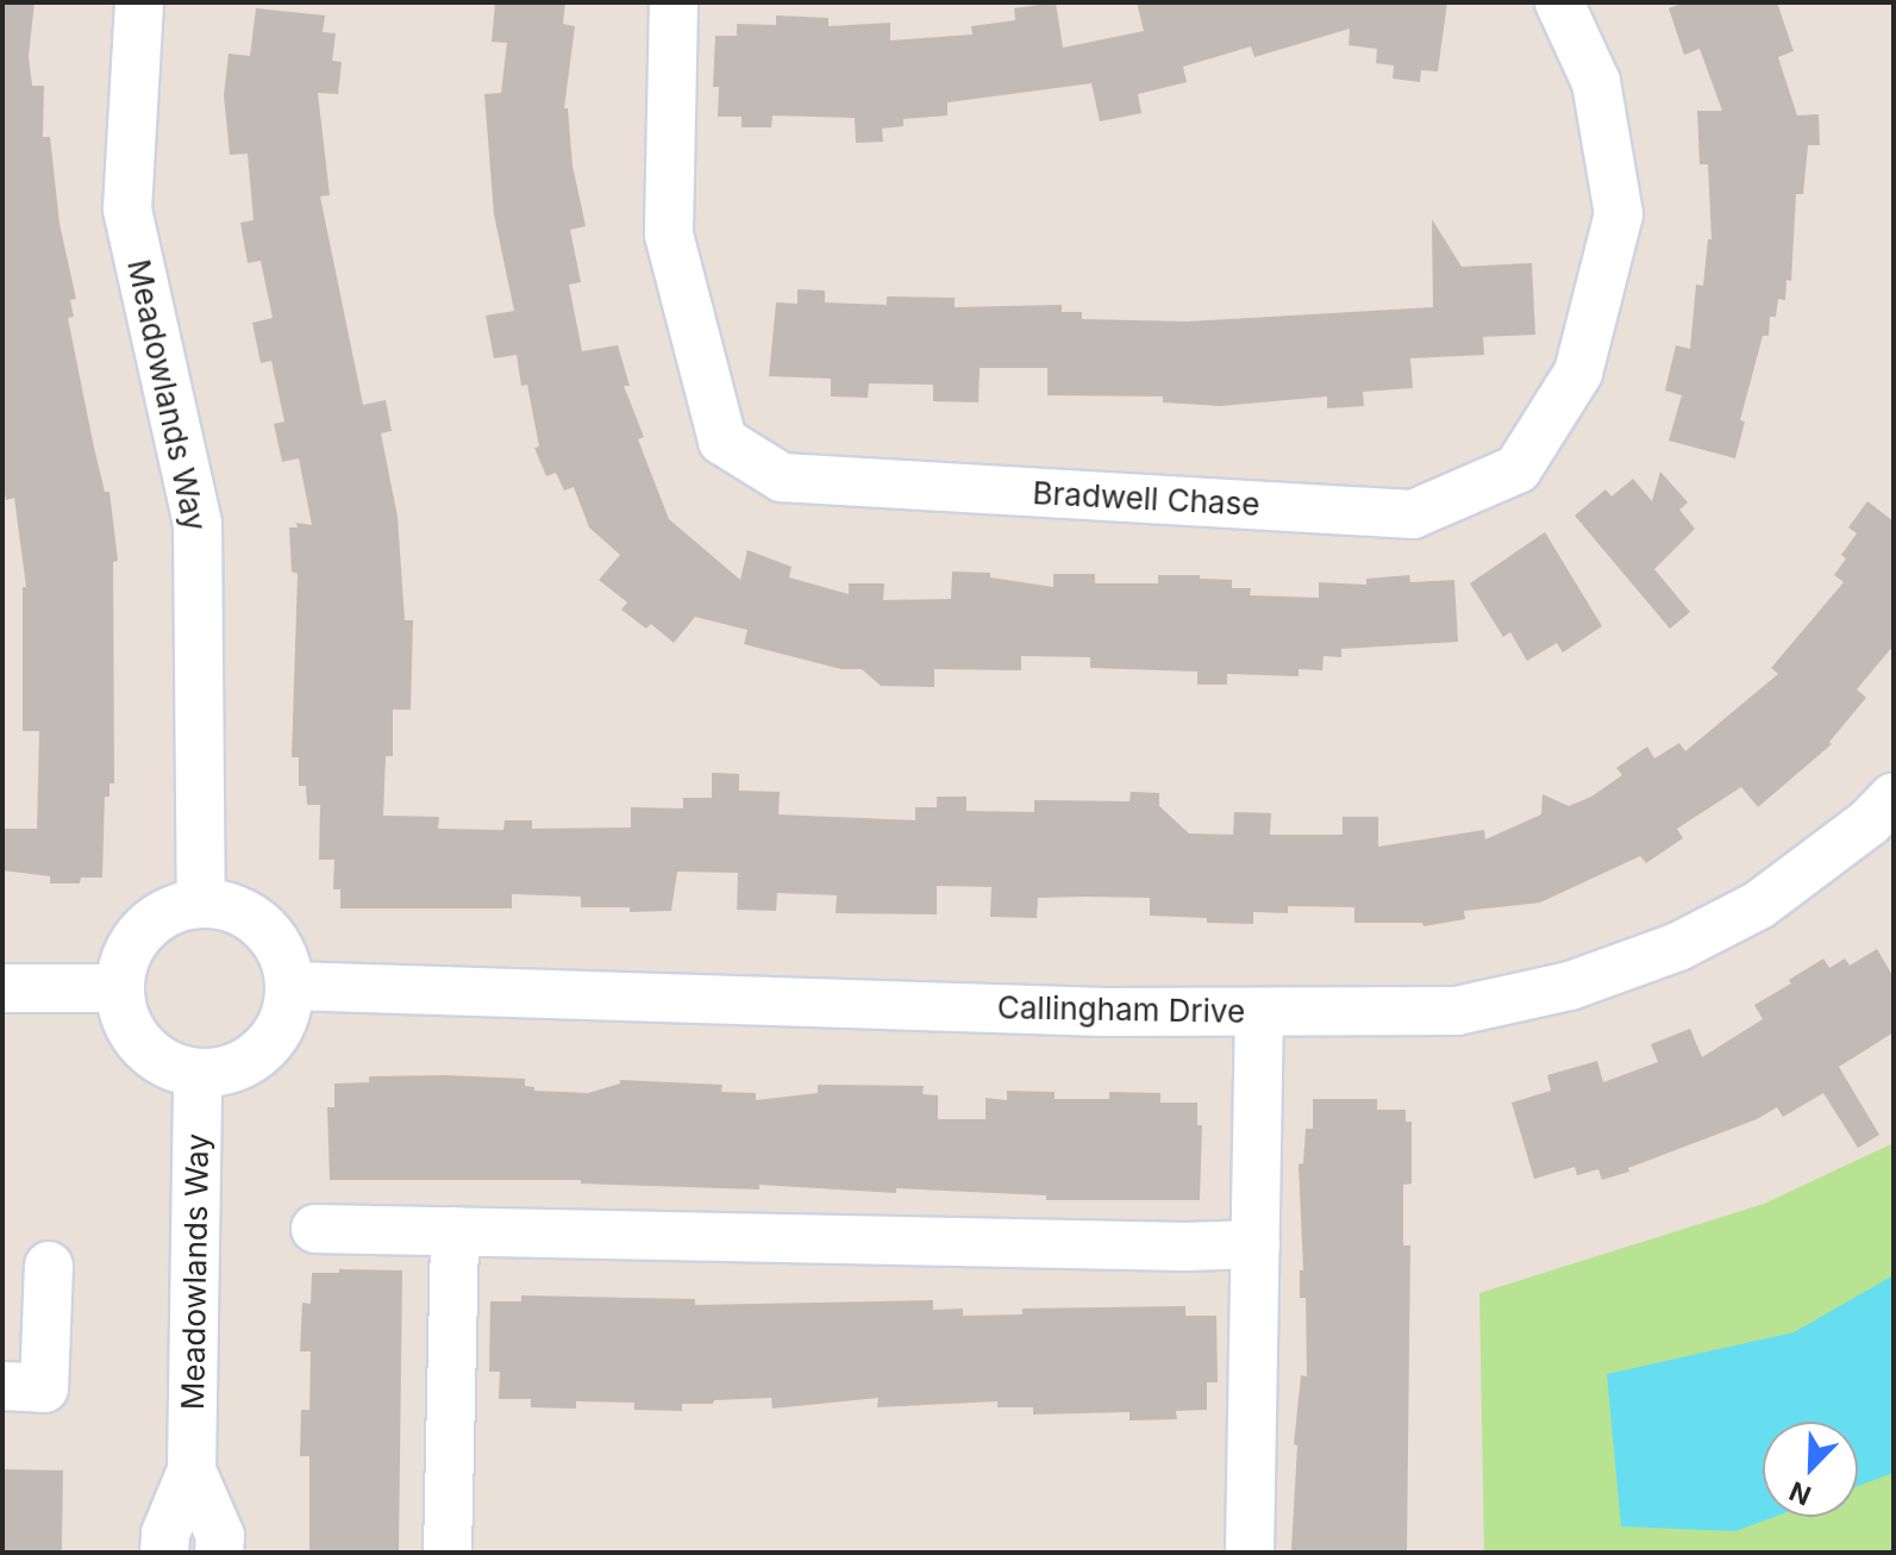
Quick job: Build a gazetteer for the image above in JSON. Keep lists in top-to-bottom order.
{
  "streets": {
    "street": ["Meadowlands Way", "Bradwell Chase", "Callingham Drive"]
  },
  "crossings": [
    ["Meadowlands Way", "Callingham Drive"]
  ],
  "north": "bottom left"
}
